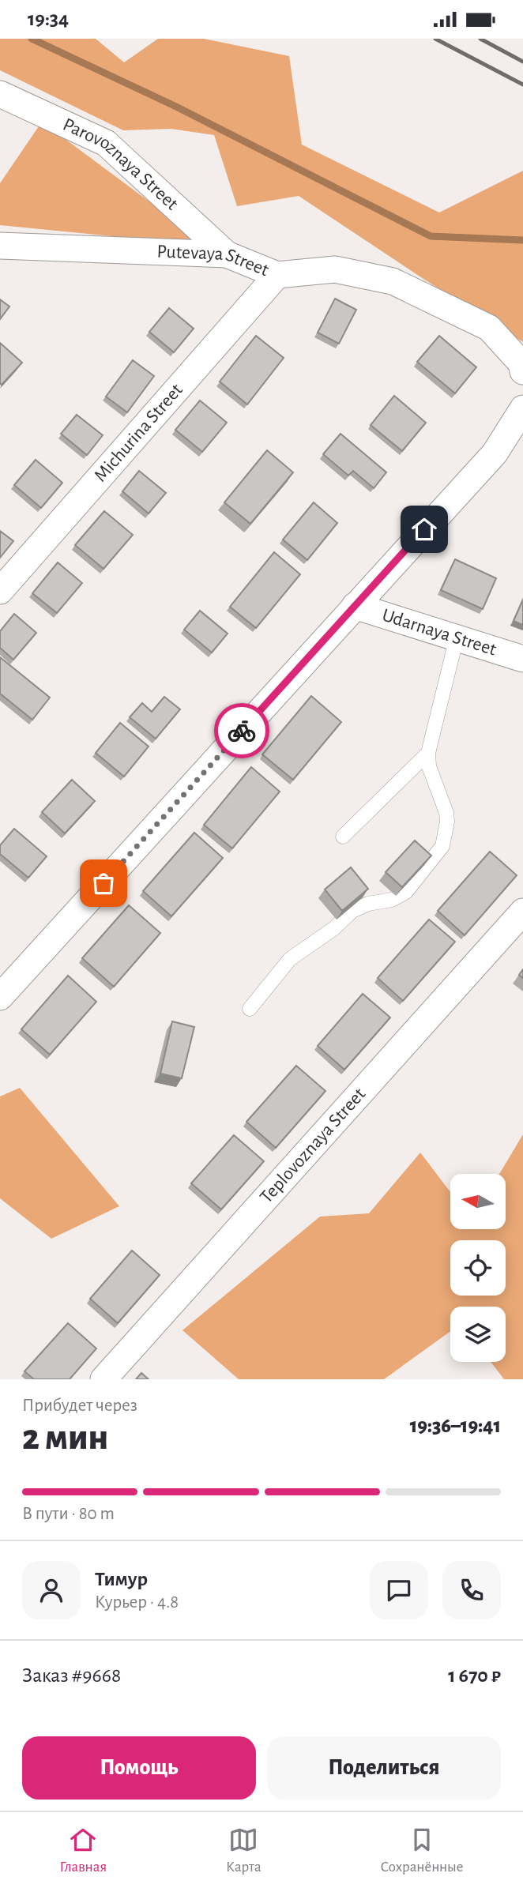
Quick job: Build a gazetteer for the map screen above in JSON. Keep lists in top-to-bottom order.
{
  "streets": {
    "street": [
      "Parovoznaya Street",
      "Putevaya Street",
      "Michurina Street",
      "Udarnaya Street",
      "Teplovoznaya Street"
    ]
  },
  "crossings": [
    ["Parovoznaya Street", "Putevaya Street"],
    ["Putevaya Street", "Michurina Street"]
  ],
  "north": "left",
  "page": {
    "status": "19:34",
    "heading": ["2 мин", "Прибудет через", "19:36–19:41"],
    "panel": [
      "Тимур",
      "Курьер · 4.8",
      "Заказ #9668",
      "1 670 ₽"
    ],
    "bar": "В пути · 80 m",
    "buttons": ["Помощь", "Поделиться"],
    "tabs": ["Главная", "Карта", "Сохранённые"]
  }
}
